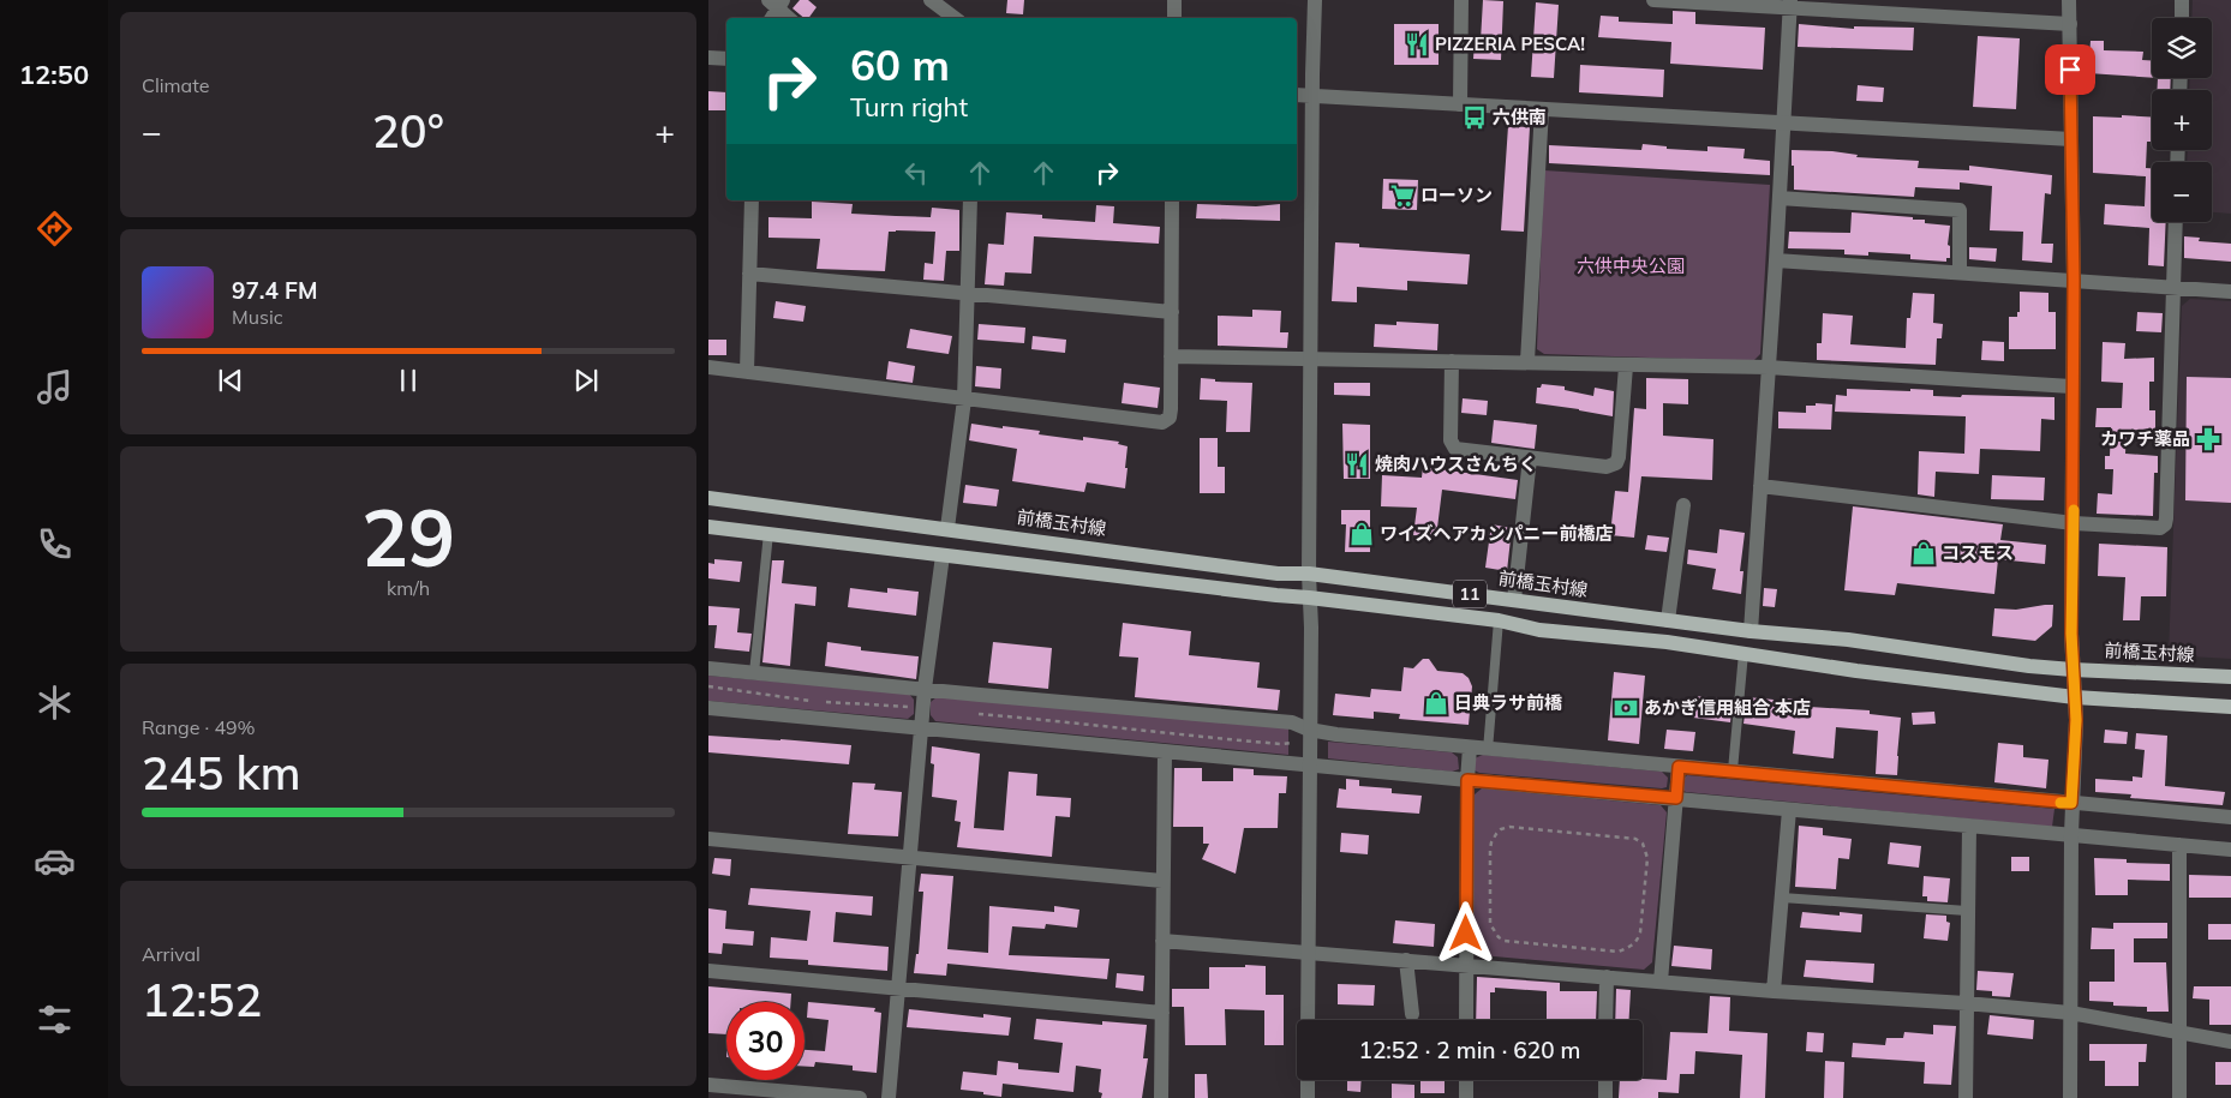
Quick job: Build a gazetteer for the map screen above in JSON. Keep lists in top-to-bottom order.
{
  "streets": {
    "main road": ["前橋玉村線", "11"]
  },
  "parks": ["六供中央公園"],
  "places": {
    "restaurant": ["PIZZERIA PESCA!", "焼肉ハウスさんちく"],
    "bus stop": ["六供南"],
    "supermarket": ["ローソン"],
    "pharmacy": ["カワチ薬品"],
    "shop": ["ワイズヘアカンパニー前橋店", "コスモス", "日典ラサ前橋"],
    "bank": ["あかぎ信用組合 本店"]
  },
  "page": {
    "tabs": "12:50",
    "tile": [
      "Climate",
      ["29", "km/h"],
      ["Range · 49%", "245 km"],
      ["Arrival", "12:52"]
    ],
    "map_buttons": ["+", "−"],
    "turn": ["60 m", "Turn right"],
    "heat": ["−", "20°", "+"],
    "song": ["97.4 FM", "Music"],
    "limit": "30",
    "trip": "12:52 · 2 min · 620 m"
  }
}
